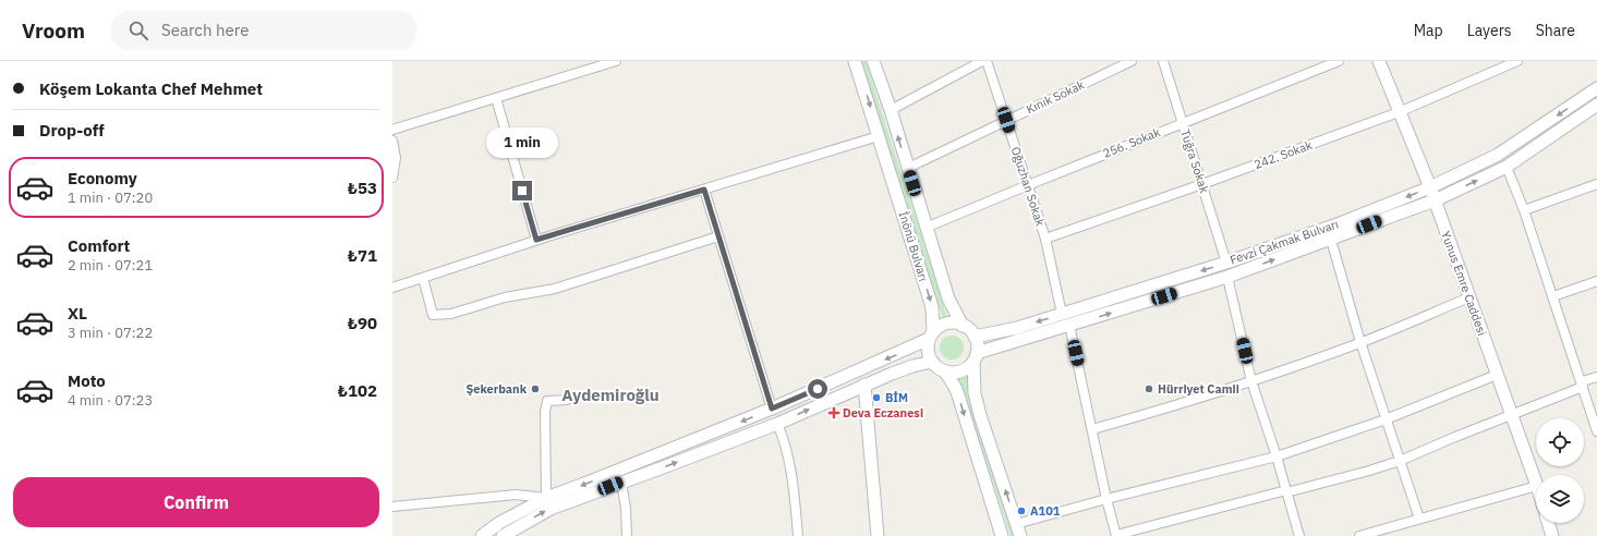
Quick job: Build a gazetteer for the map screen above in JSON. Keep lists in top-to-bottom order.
{
  "streets": {
    "main road": ["Fevzi Çakmak Bulvarı", "İnönü Bulvarı", "Yunus Emre Caddesi"],
    "street": [
      "Kınık Sokak",
      "256. Sokak",
      "242. Sokak",
      "Tuğra Sokak",
      "Oğuzhan Sokak"
    ]
  },
  "crossings": [
    ["Kınık Sokak", "Oğuzhan Sokak"],
    ["Kınık Sokak", "İnönü Bulvarı"],
    ["256. Sokak", "Tuğra Sokak"],
    ["256. Sokak", "Oğuzhan Sokak"],
    ["256. Sokak", "İnönü Bulvarı"],
    ["242. Sokak", "Tuğra Sokak"],
    ["242. Sokak", "Oğuzhan Sokak"],
    ["242. Sokak", "Yunus Emre Caddesi"],
    ["Tuğra Sokak", "Fevzi Çakmak Bulvarı"],
    ["Oğuzhan Sokak", "Fevzi Çakmak Bulvarı"],
    ["Fevzi Çakmak Bulvarı", "İnönü Bulvarı"],
    ["Fevzi Çakmak Bulvarı", "Yunus Emre Caddesi"]
  ],
  "districts": ["Aydemiroğlu"],
  "places": {
    "other": [
      "Şekerbank",
      "Hürriyet Camii",
      "BİM",
      "A101"
    ],
    "health": ["Deva Eczanesi"]
  },
  "page": {
    "header": "Vroom",
    "search": "Search here",
    "nav": ["Map", "Layers", "Share"],
    "banner": ["Köşem Lokanta Chef Mehmet", "Drop-off"],
    "bubble": "1 min",
    "list": [
      {
        "name": "Economy",
        "note": "1 min · 07:20",
        "value": "₺53"
      },
      {
        "name": "Comfort",
        "note": "2 min · 07:21",
        "value": "₺71"
      },
      {
        "name": "XL",
        "note": "3 min · 07:22",
        "value": "₺90"
      },
      {
        "name": "Moto",
        "note": "4 min · 07:23",
        "value": "₺102"
      }
    ],
    "buttons": "Confirm"
  }
}
